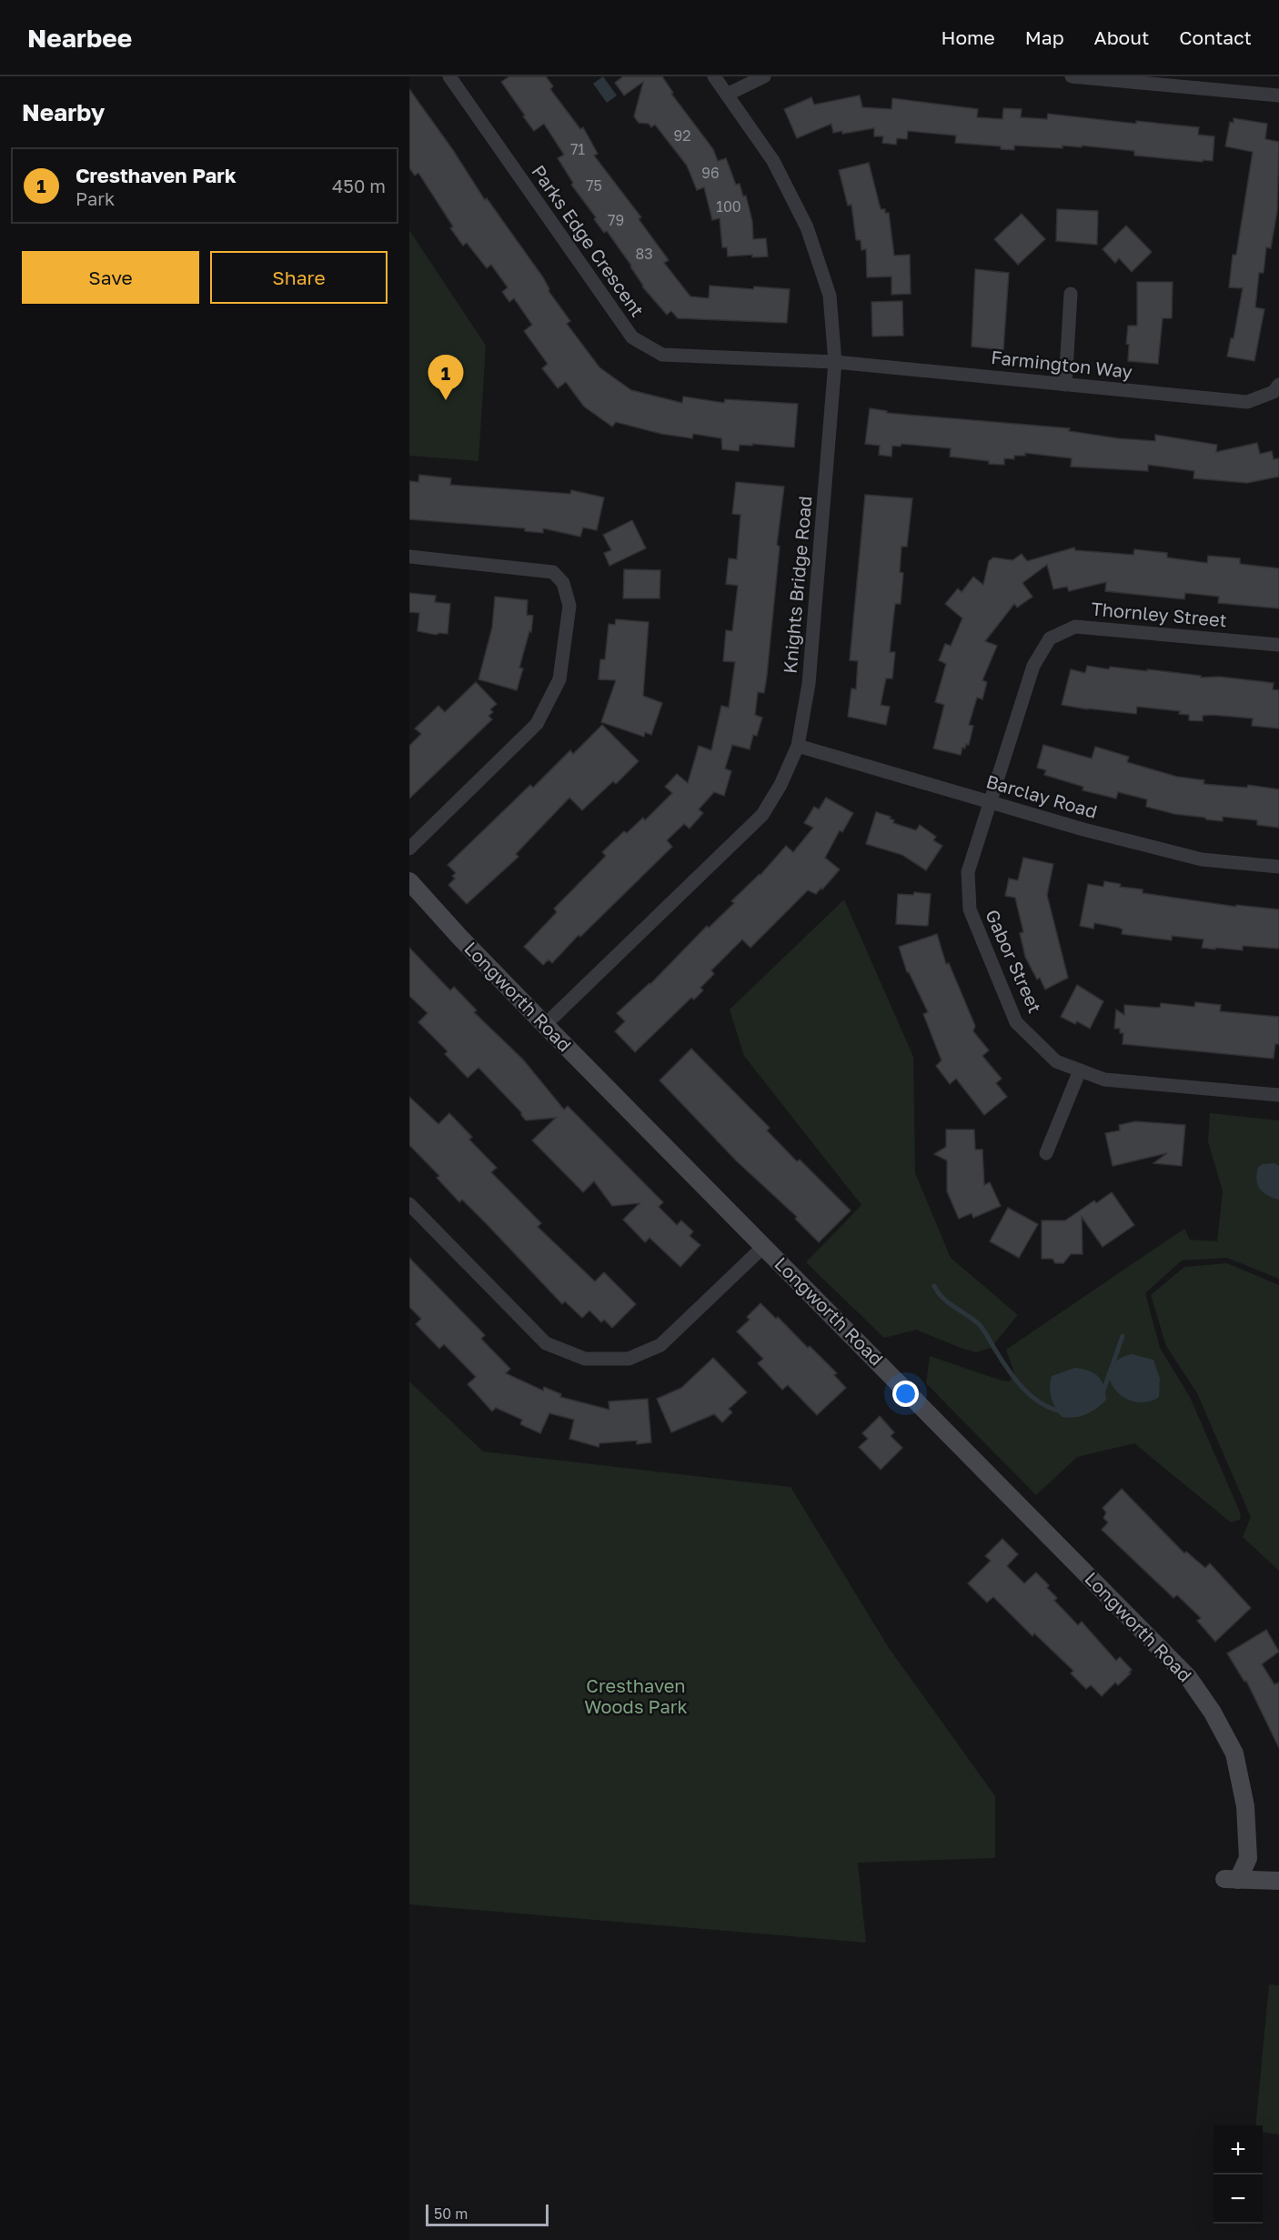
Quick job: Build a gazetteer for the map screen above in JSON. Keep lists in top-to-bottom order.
{
  "streets": {
    "street": [
      "Parks Edge Crescent",
      "Farmington Way",
      "Knights Bridge Road",
      "Thornley Street",
      "Barclay Road",
      "Gabor Street",
      "Longworth Road"
    ]
  },
  "crossings": [
    ["Parks Edge Crescent", "Farmington Way"],
    ["Parks Edge Crescent", "Knights Bridge Road"],
    ["Farmington Way", "Knights Bridge Road"],
    ["Knights Bridge Road", "Barclay Road"],
    ["Knights Bridge Road", "Longworth Road"],
    ["Thornley Street", "Barclay Road"],
    ["Thornley Street", "Gabor Street"],
    ["Barclay Road", "Gabor Street"]
  ],
  "parks": ["Cresthaven Woods Park"],
  "house_numbers": [
    "92",
    "71",
    "96",
    "75",
    "100",
    "79",
    "83"
  ],
  "scale_bar": "50 m",
  "page": {
    "header": "Nearbee",
    "nav": [
      "Home",
      "Map",
      "About",
      "Contact"
    ],
    "heading": "Nearby",
    "list": [
      {
        "mark": "1",
        "name": "Cresthaven Park",
        "note": "Park",
        "value": "450 m"
      }
    ],
    "buttons": ["Save", "Share"],
    "pins": "1",
    "map_buttons": ["+", "−"],
    "scale": "50 m"
  }
}
